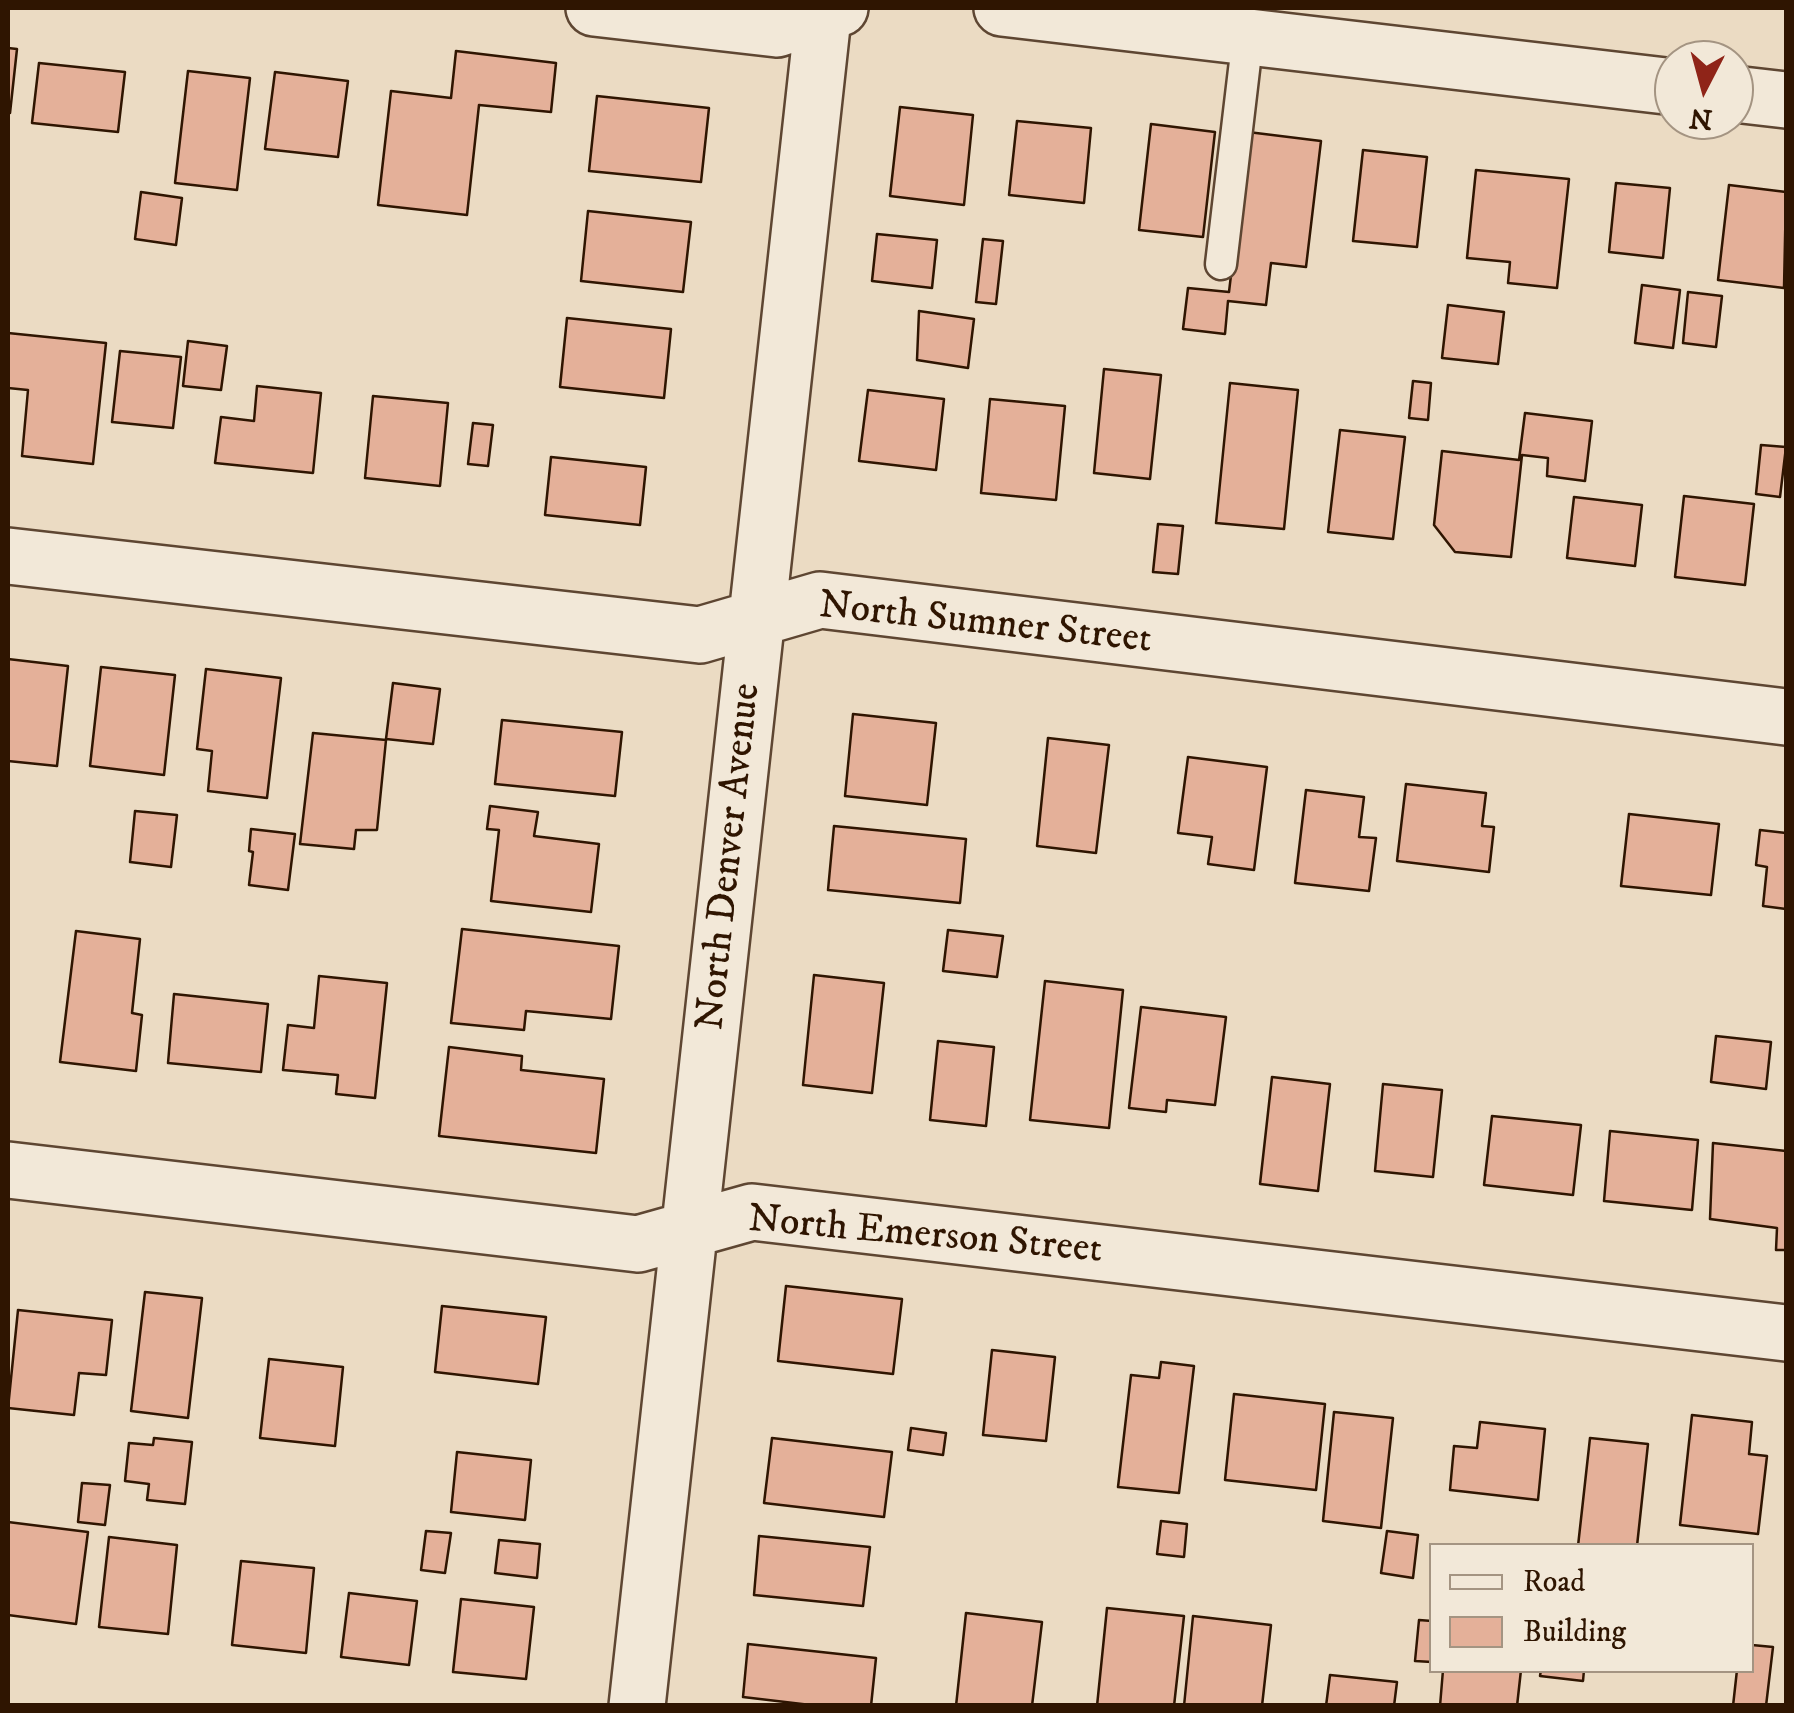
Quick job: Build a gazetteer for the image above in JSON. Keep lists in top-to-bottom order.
{
  "streets": {
    "street": ["North Sumner Street", "North Denver Avenue", "North Emerson Street"]
  },
  "crossings": [
    ["North Sumner Street", "North Denver Avenue"],
    ["North Denver Avenue", "North Emerson Street"]
  ],
  "legend": ["Road", "Building"],
  "north": "bottom"
}
